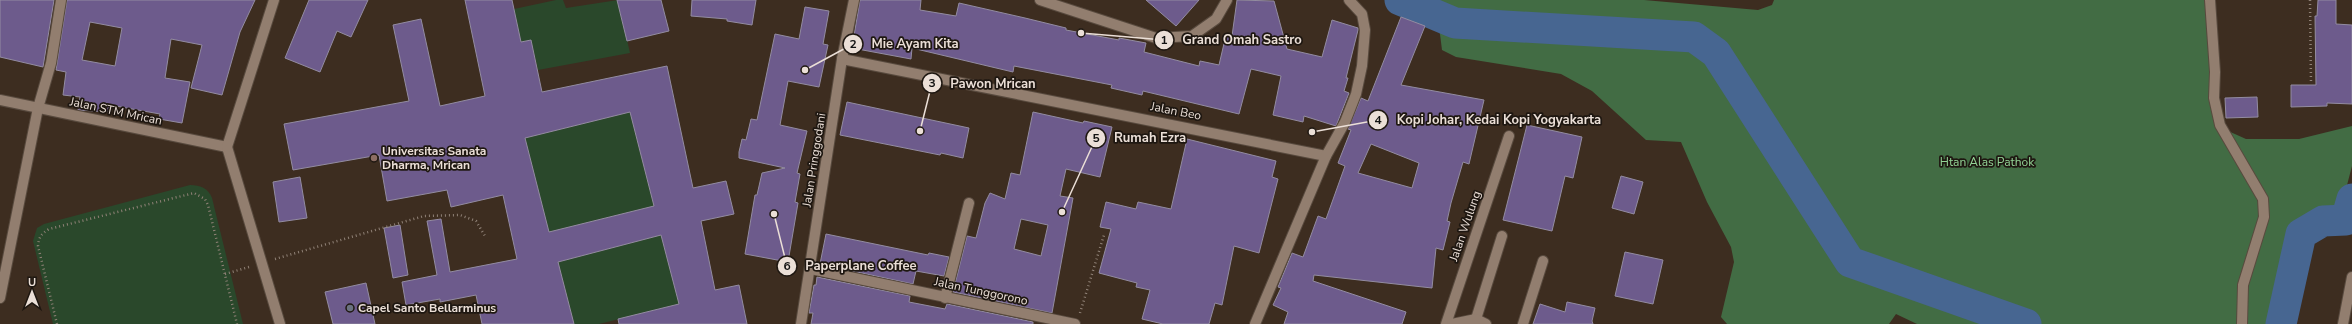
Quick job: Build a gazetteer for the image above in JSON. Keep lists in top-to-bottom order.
{
  "streets": {
    "street": [
      "Jalan STM Mrican",
      "Jalan Beo",
      "Jalan Pringgodani",
      "Jalan Wulung",
      "Jalan Tunggorono"
    ]
  },
  "crossings": [
    ["Jalan Beo", "Jalan Pringgodani"],
    ["Jalan Pringgodani", "Jalan Tunggorono"]
  ],
  "parks": ["Htan Alas Pathok"],
  "places": [
    "Grand Omah Sastro",
    "Mie Ayam Kita",
    "Pawon Mrican",
    "Kopi Johar, Kedai Kopi Yogyakarta",
    "Universitas Sanata Dharma, Mrican",
    "Rumah Ezra",
    "Paperplane Coffee",
    "Capel Santo Bellarminus"
  ],
  "north": "top"
}
